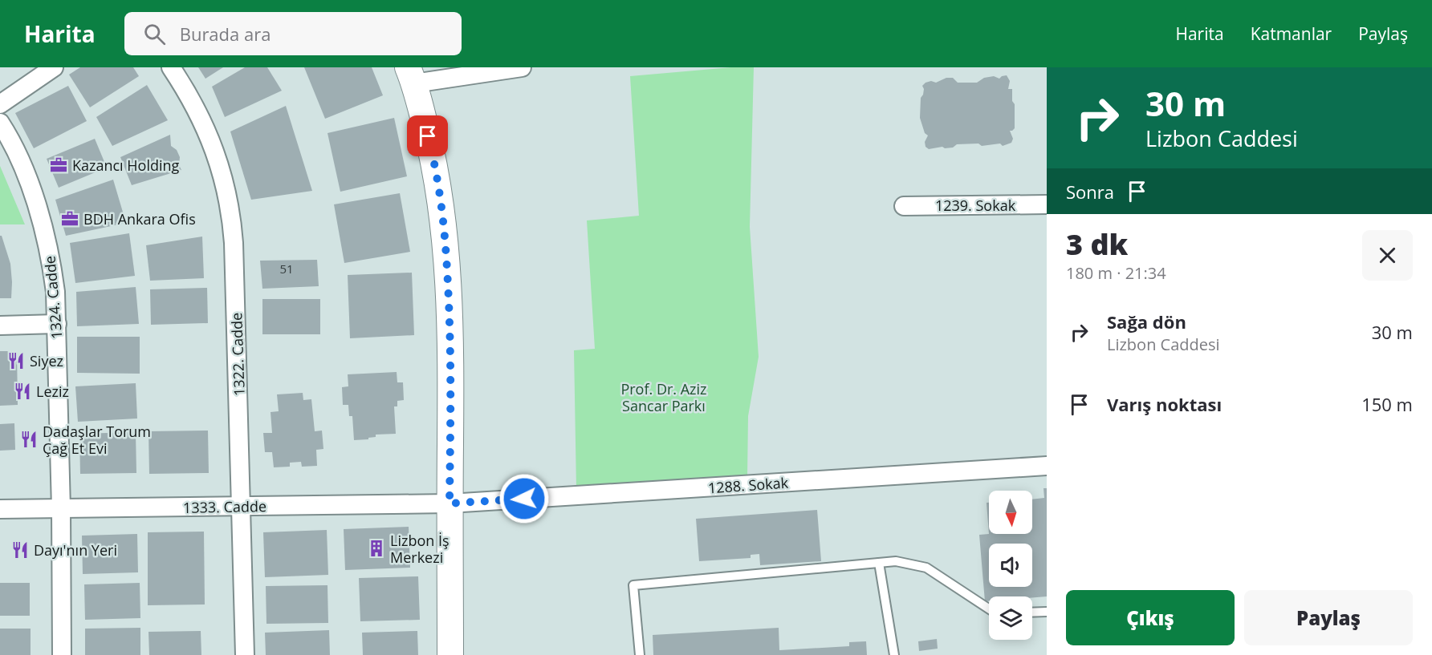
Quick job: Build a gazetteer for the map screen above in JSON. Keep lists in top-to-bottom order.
{
  "streets": {
    "street": [
      "1239. Sokak",
      "1324. Cadde",
      "1322. Cadde",
      "1288. Sokak",
      "1333. Cadde"
    ]
  },
  "crossings": [
    ["1324. Cadde", "1333. Cadde"],
    ["1322. Cadde", "1333. Cadde"],
    ["1288. Sokak", "1333. Cadde"]
  ],
  "parks": ["Prof. Dr. Aziz Sancar Parkı"],
  "places": {
    "office": ["Kazancı Holding", "BDH Ankara Ofis"],
    "restaurant": [
      "Siyez",
      "Leziz",
      "Dadaşlar Torum Çağ Et Evi",
      "Dayı'nın Yeri"
    ],
    "building": ["Lizbon İş Merkezi"]
  },
  "house_numbers": ["51"],
  "north": "bottom",
  "page": {
    "header": "Harita",
    "search": "Burada ara",
    "nav": ["Harita", "Katmanlar", "Paylaş"],
    "turn": ["30 m", "Lizbon Caddesi"],
    "then": "Sonra",
    "heading": ["3 dk", "180 m · 21:34"],
    "list": [
      {
        "name": "Sağa dön",
        "note": "Lizbon Caddesi",
        "value": "30 m"
      },
      {
        "name": "Varış noktası",
        "value": "150 m"
      }
    ],
    "buttons": ["Çıkış", "Paylaş"]
  }
}
